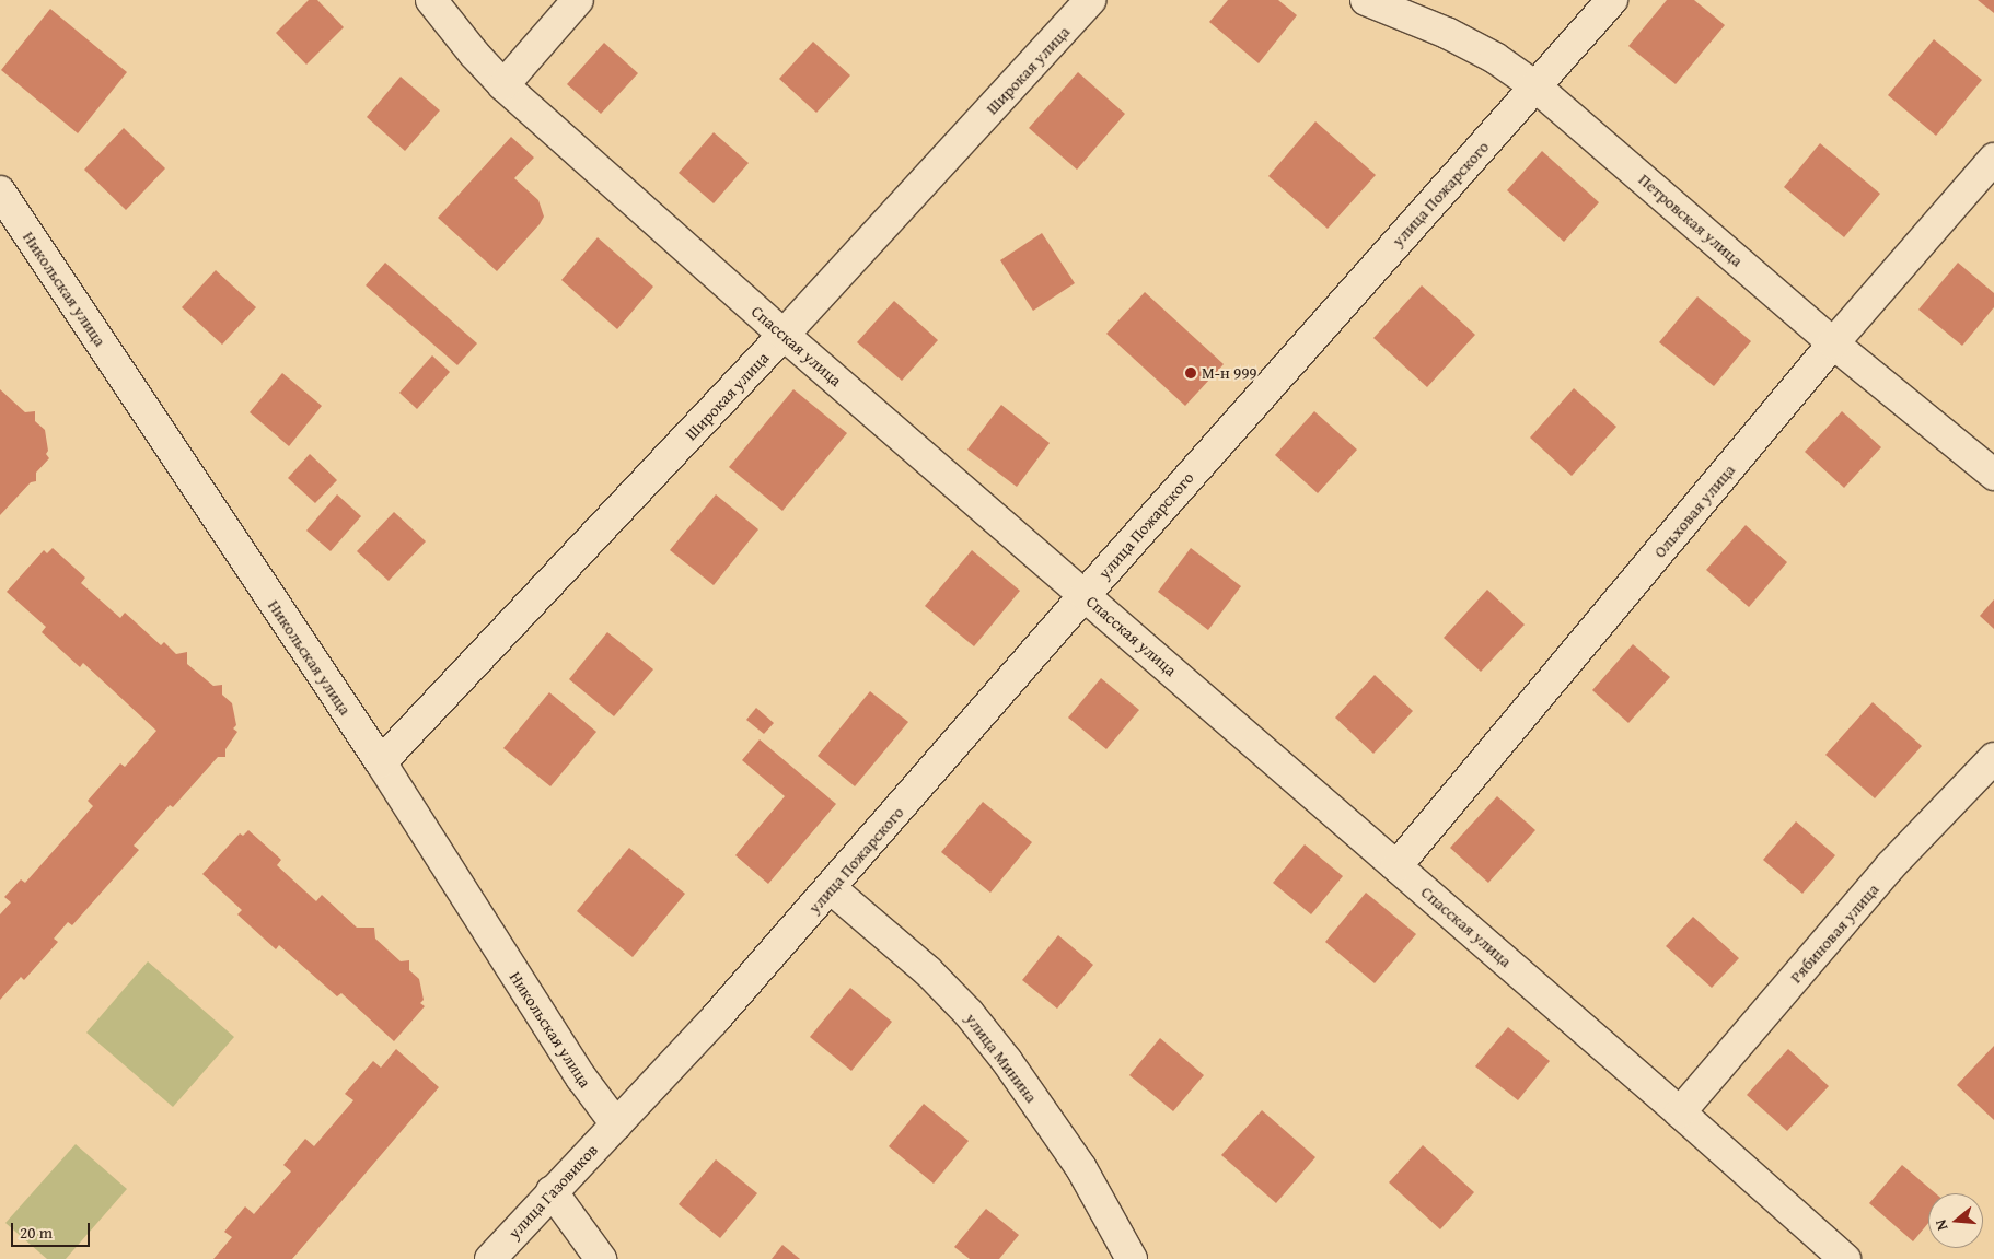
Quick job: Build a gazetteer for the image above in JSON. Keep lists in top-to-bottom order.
{
  "streets": {
    "street": [
      "Широкая улица",
      "улица Пожарского",
      "Петровская улица",
      "Никольская улица",
      "Спасская улица",
      "Ольховая улица",
      "Рябиновая улица",
      "улица Минина",
      "улица Газовиков"
    ]
  },
  "crossings": [
    ["Широкая улица", "Никольская улица"],
    ["Широкая улица", "Спасская улица"],
    ["улица Пожарского", "Петровская улица"],
    ["улица Пожарского", "Никольская улица"],
    ["улица Пожарского", "Спасская улица"],
    ["улица Пожарского", "улица Минина"],
    ["улица Пожарского", "улица Газовиков"],
    ["Петровская улица", "Ольховая улица"],
    ["Никольская улица", "улица Газовиков"],
    ["Спасская улица", "Ольховая улица"],
    ["Спасская улица", "Рябиновая улица"]
  ],
  "places": ["М-н 999"],
  "scale_bar": "20 m",
  "north": "left"
}
